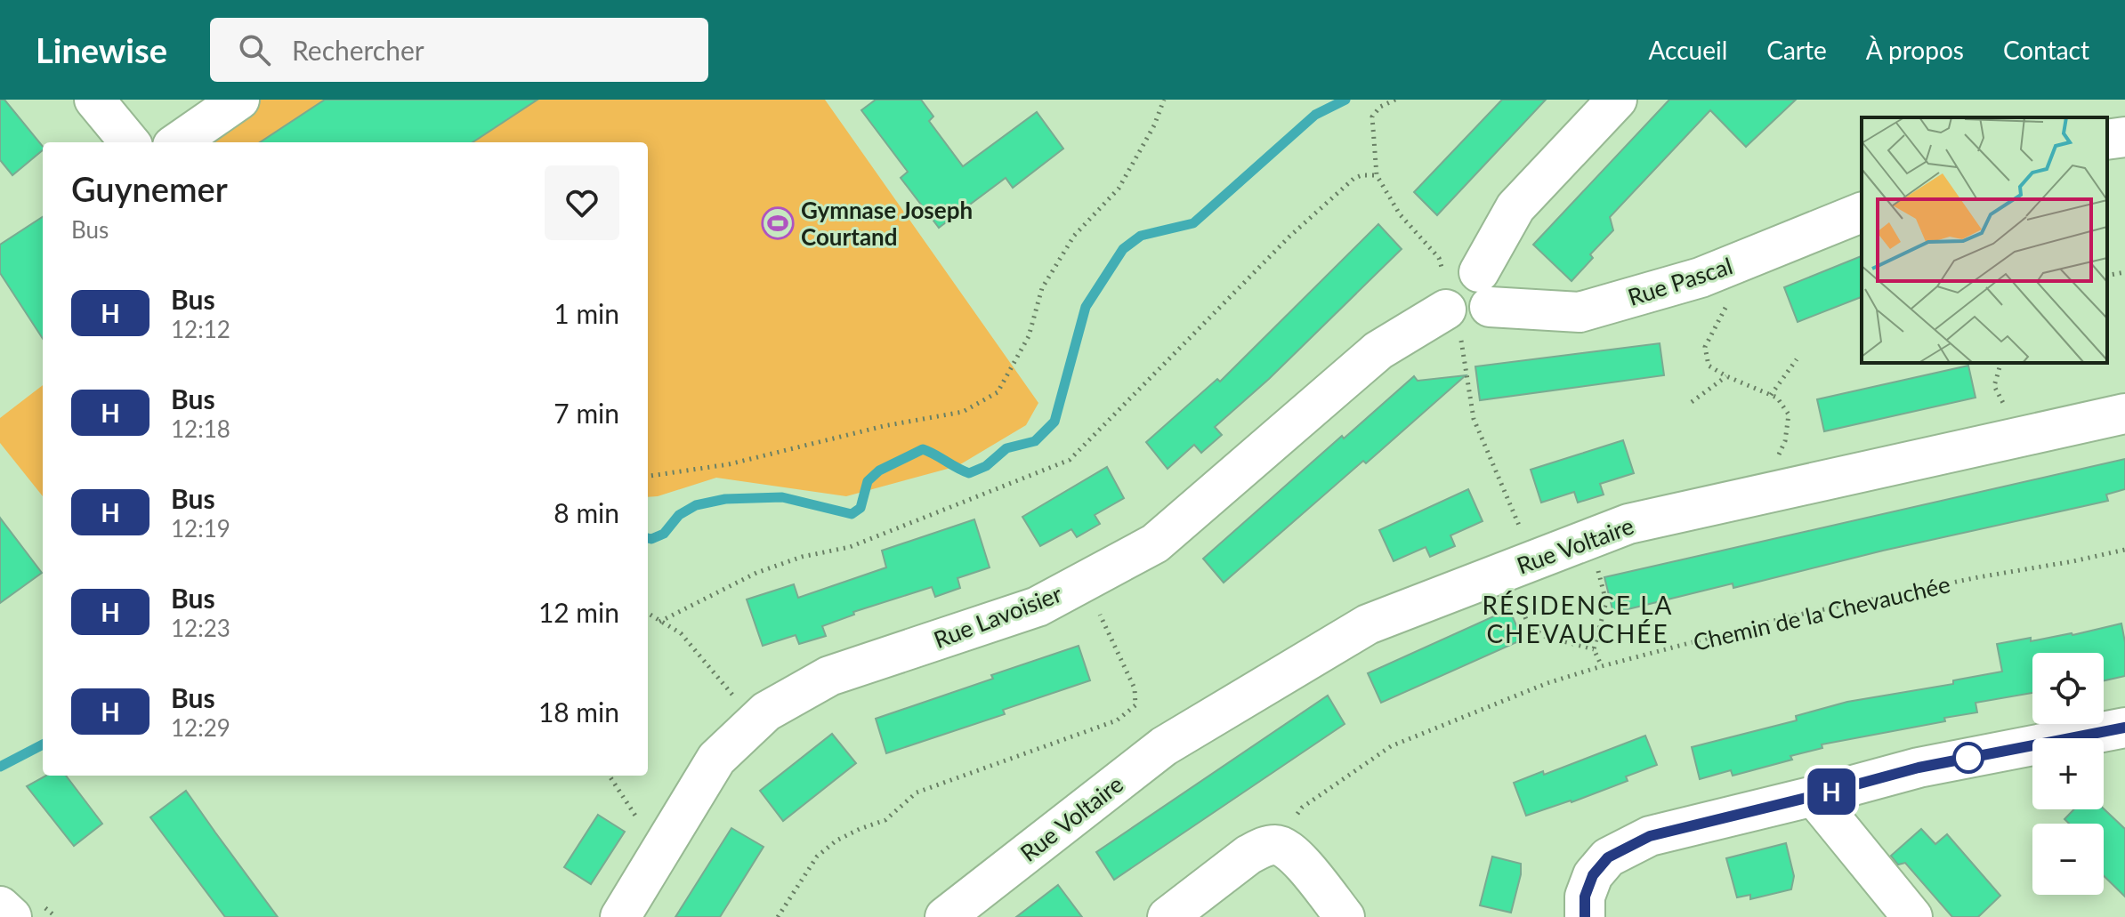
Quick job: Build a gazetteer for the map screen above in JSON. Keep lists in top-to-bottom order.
{
  "streets": {
    "street": ["Rue Pascal", "Rue Voltaire", "Rue Lavoisier"],
    "path": ["Chemin de la Chevauchée"]
  },
  "crossings": [
    ["Rue Pascal", "Rue Lavoisier"]
  ],
  "districts": ["RÉSIDENCE LA CHEVAUCHÉE"],
  "places": {
    "sports": ["Gymnase Joseph Courtand"]
  },
  "lines": ["bus line H"],
  "page": {
    "header": "Linewise",
    "search": "Rechercher",
    "nav": [
      "Accueil",
      "Carte",
      "À propos",
      "Contact"
    ],
    "on_map": "H",
    "heading": ["Guynemer", "Bus"],
    "list": [
      {
        "mark": "H",
        "name": "Bus",
        "note": "12:12",
        "value": "1 min"
      },
      {
        "mark": "H",
        "name": "Bus",
        "note": "12:18",
        "value": "7 min"
      },
      {
        "mark": "H",
        "name": "Bus",
        "note": "12:19",
        "value": "8 min"
      },
      {
        "mark": "H",
        "name": "Bus",
        "note": "12:23",
        "value": "12 min"
      },
      {
        "mark": "H",
        "name": "Bus",
        "note": "12:29",
        "value": "18 min"
      }
    ],
    "map_buttons": ["+", "−"]
  }
}
